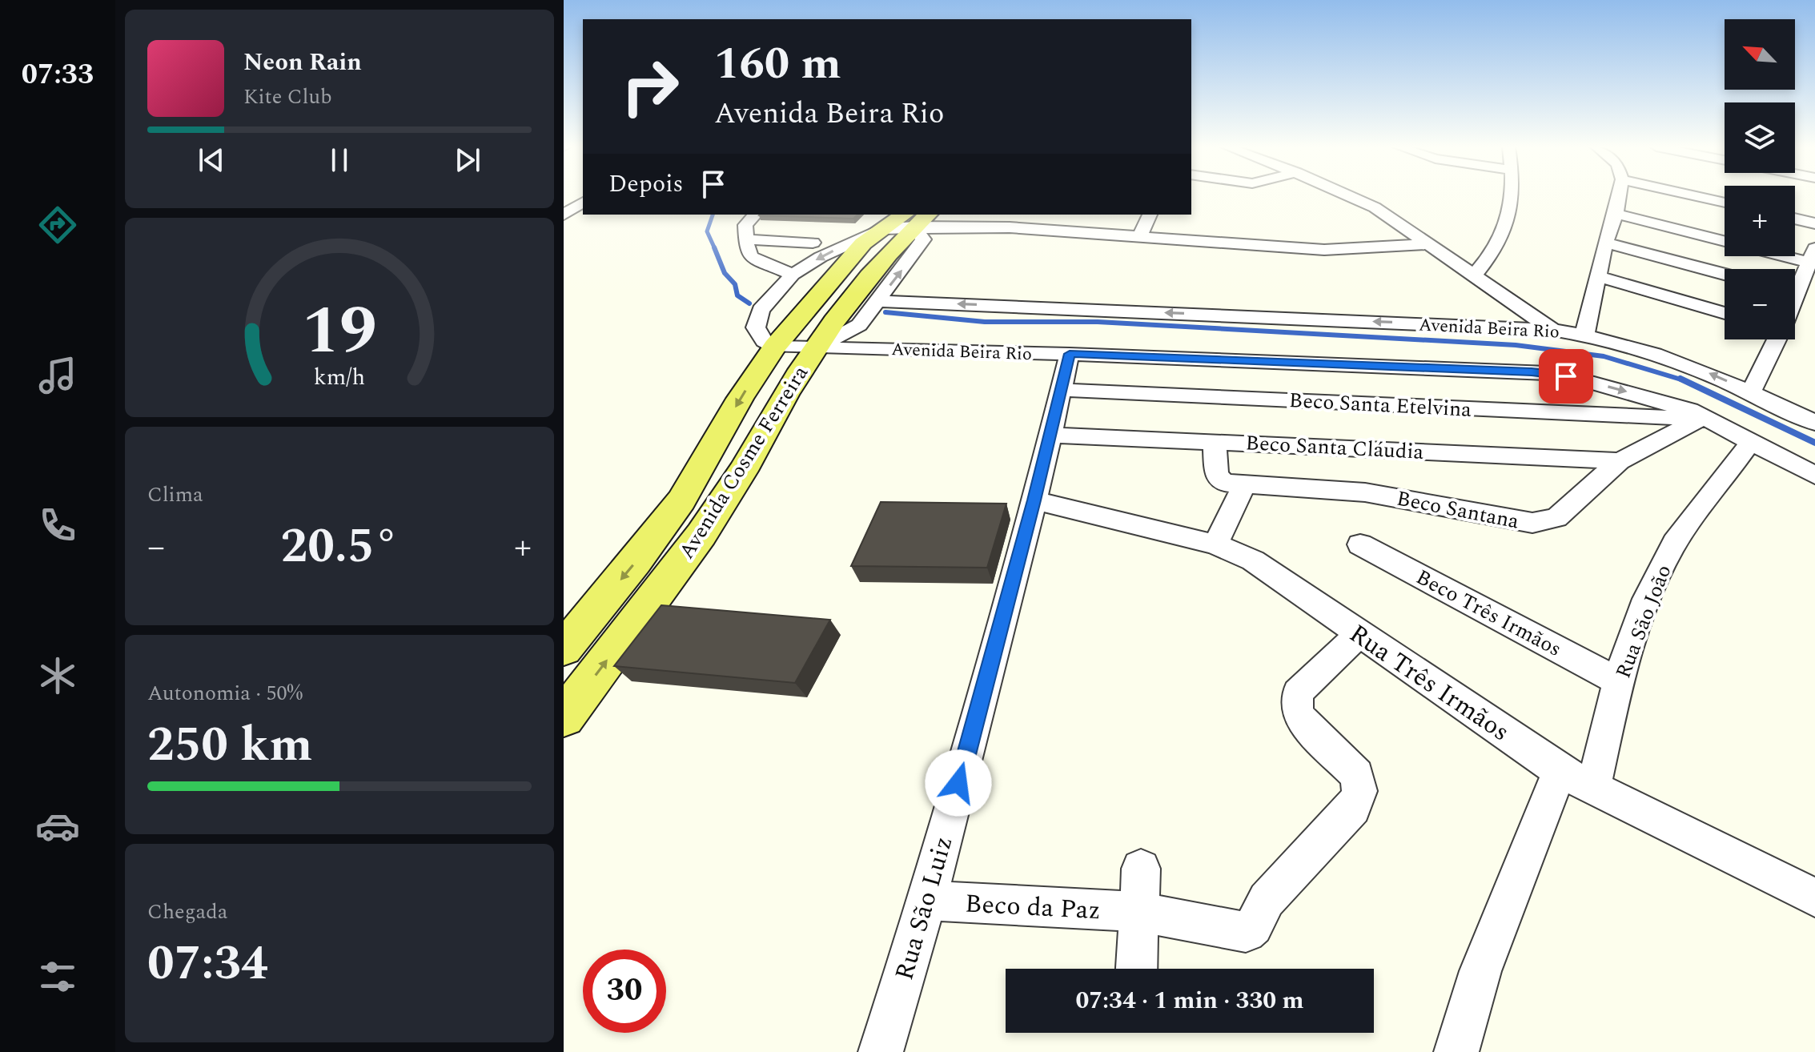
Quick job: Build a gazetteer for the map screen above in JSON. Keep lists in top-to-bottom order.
{
  "streets": {
    "main road": ["Avenida Cosme Ferreira"],
    "street": [
      "Avenida Beira Rio",
      "Beco Santa Etelvina",
      "Beco Santa Cláudia",
      "Beco Santana",
      "Beco Três Irmãos",
      "Rua São João",
      "Rua Três Irmãos",
      "Beco da Paz",
      "Rua São Luiz"
    ]
  },
  "crossings": [
    ["Avenida Beira Rio", "Beco Santa Etelvina"],
    ["Avenida Beira Rio", "Avenida Cosme Ferreira"],
    ["Avenida Beira Rio", "Beco Santana"],
    ["Avenida Beira Rio", "Rua São João"],
    ["Avenida Beira Rio", "Rua São Luiz"],
    ["Beco Santa Etelvina", "Beco Santana"],
    ["Beco Santa Etelvina", "Rua São Luiz"],
    ["Beco Santa Cláudia", "Beco Santana"],
    ["Beco Santa Cláudia", "Rua São Luiz"],
    ["Beco Três Irmãos", "Rua São João"],
    ["Rua São João", "Rua Três Irmãos"],
    ["Rua Três Irmãos", "Beco da Paz"],
    ["Rua Três Irmãos", "Rua São Luiz"],
    ["Beco da Paz", "Rua São Luiz"]
  ],
  "north": "top left",
  "page": {
    "tabs": "07:33",
    "map_buttons": ["+", "−"],
    "turn": ["160 m", "Avenida Beira Rio"],
    "song": ["Neon Rain", "Kite Club"],
    "then": "Depois",
    "tile": [
      "Clima",
      ["Autonomia · 50%", "250 km"],
      ["Chegada", "07:34"]
    ],
    "heat": ["−", "20.5°", "+"],
    "limit": "30",
    "trip": "07:34 · 1 min · 330 m",
    "gauge": ["19", "km/h"]
  }
}
